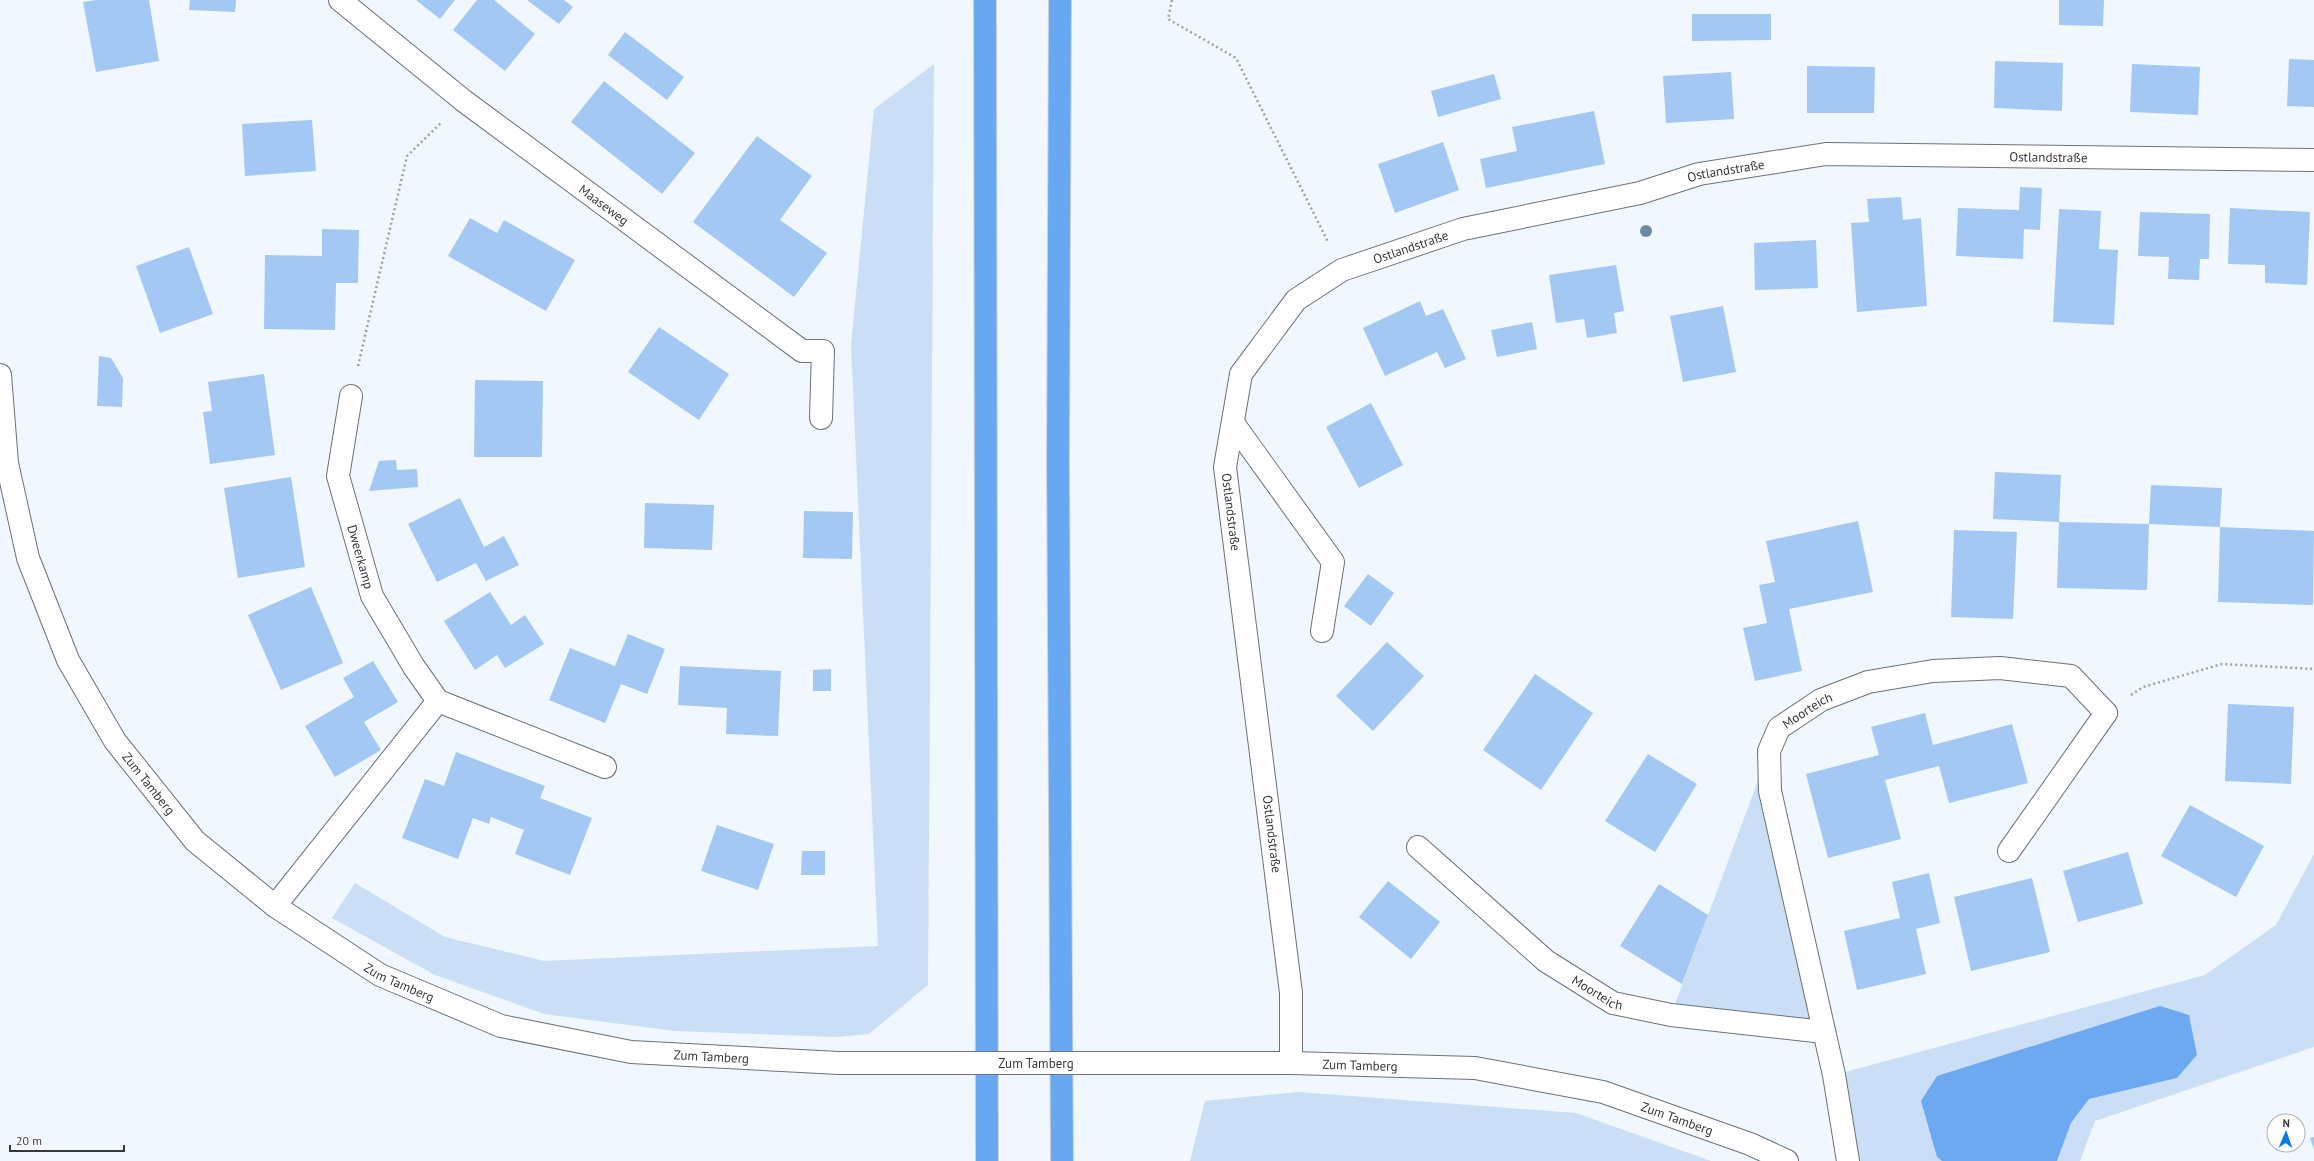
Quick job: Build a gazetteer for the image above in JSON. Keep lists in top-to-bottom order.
{
  "streets": {
    "street": [
      "Ostlandstraße",
      "Maaseweg",
      "Dweerkamp",
      "Moorteich",
      "Zum Tamberg"
    ]
  },
  "crossings": [
    ["Ostlandstraße", "Zum Tamberg"]
  ],
  "scale_bar": "20 m",
  "north": "top"
}
